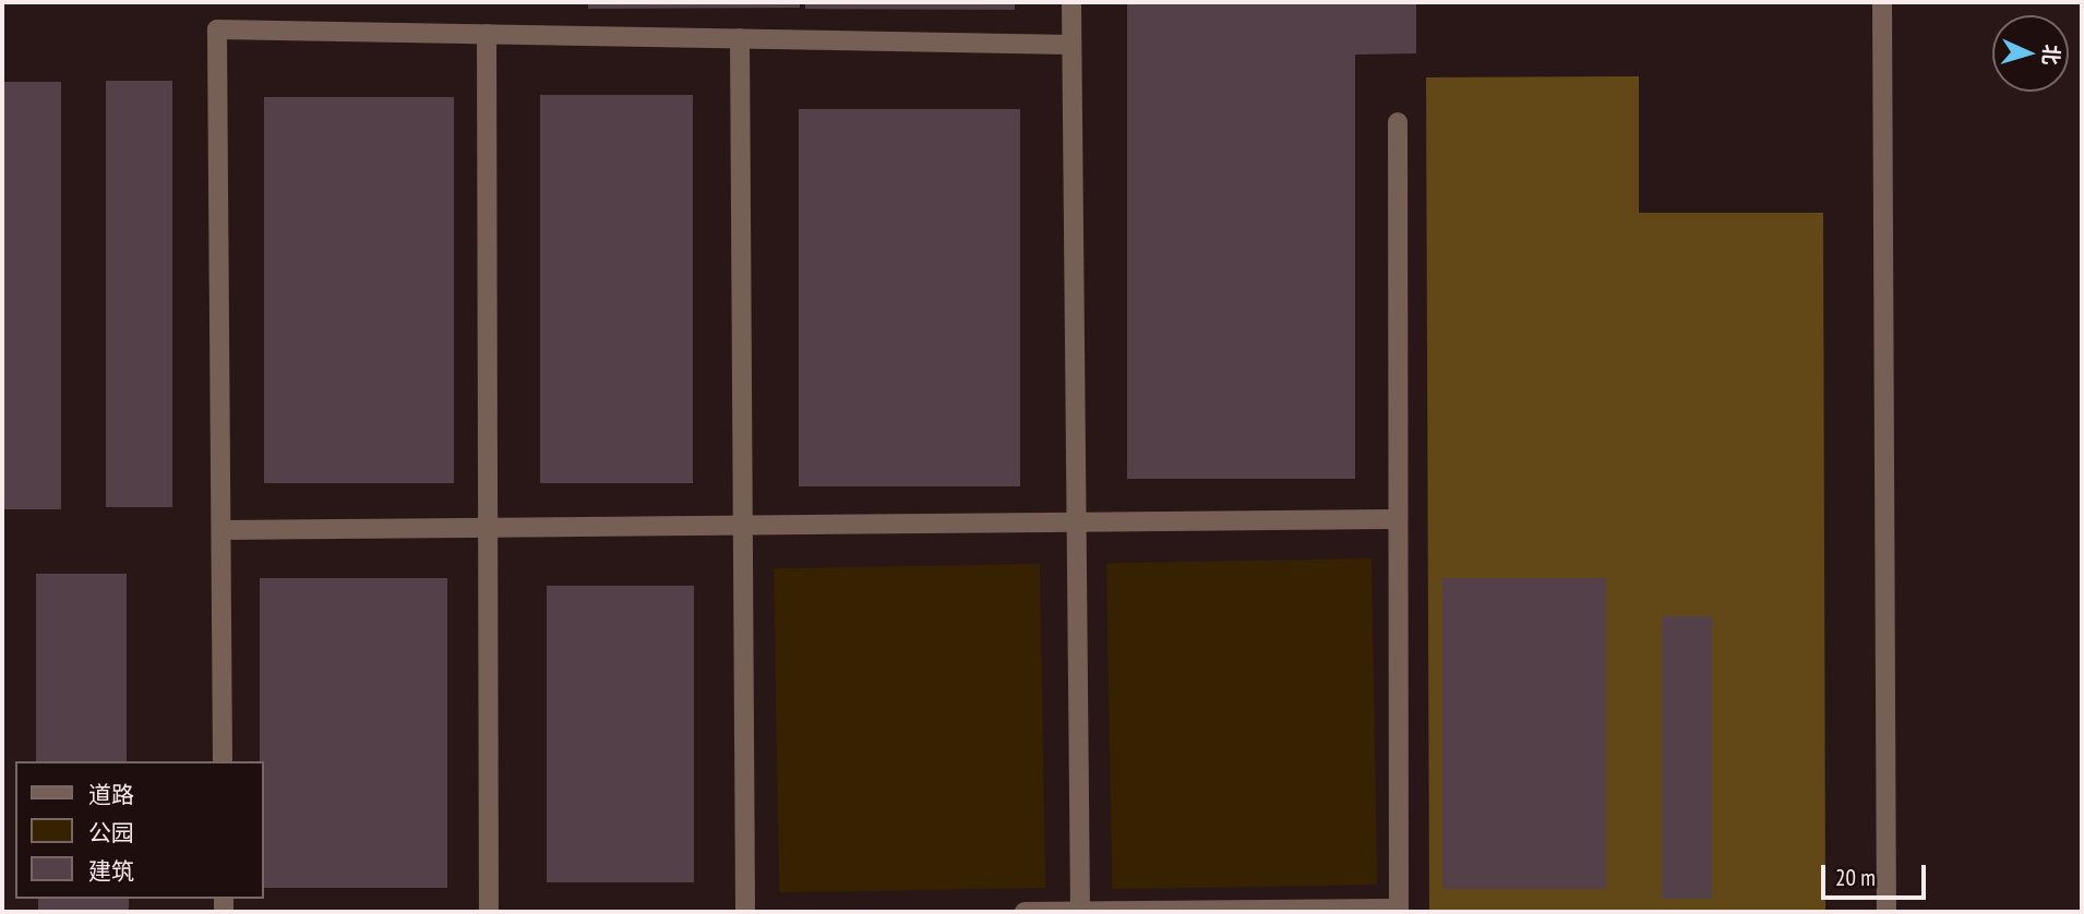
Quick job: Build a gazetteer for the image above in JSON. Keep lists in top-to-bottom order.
{
  "legend": ["道路", "公园", "建筑"],
  "scale_bar": "20 m",
  "north": "right"
}
